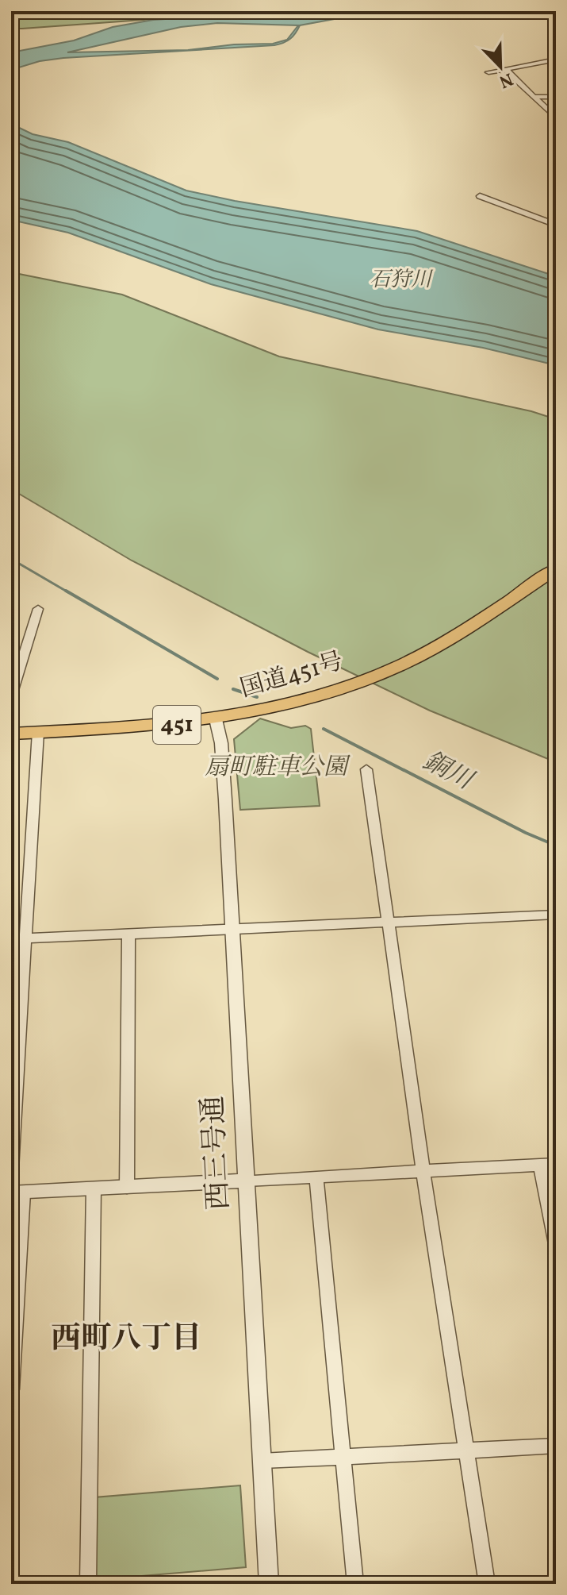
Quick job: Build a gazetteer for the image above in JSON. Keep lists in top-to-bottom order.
{
  "streets": {
    "highway": ["国道451号", "451"],
    "street": ["西三号通"]
  },
  "crossings": [
    ["国道451号", "西三号通"]
  ],
  "districts": ["西町八丁目"],
  "water": ["石狩川", "銅川"],
  "parks": ["扇町駐車公園"],
  "north": "bottom right"
}
